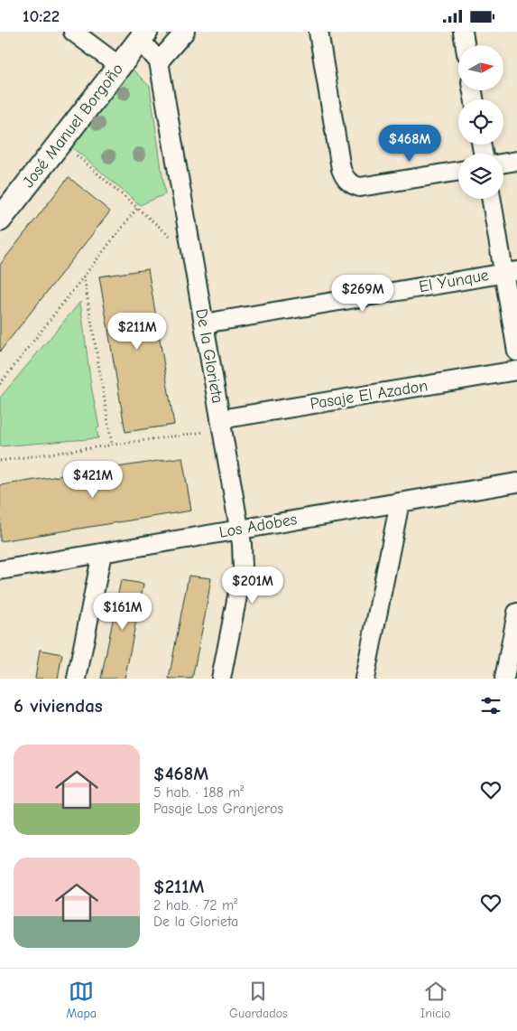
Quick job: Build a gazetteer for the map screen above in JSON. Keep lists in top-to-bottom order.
{
  "streets": {
    "street": [
      "José Manuel Borgoño",
      "El Yunque",
      "De la Glorieta",
      "Pasaje El Azadon",
      "Los Adobes"
    ]
  },
  "crossings": [
    ["El Yunque", "De la Glorieta"],
    ["De la Glorieta", "Pasaje El Azadon"],
    ["De la Glorieta", "Los Adobes"]
  ],
  "north": "right",
  "page": {
    "status": "10:22",
    "price": [
      "$468M",
      "$269M",
      "$211M",
      "$421M",
      "$201M",
      "$161M"
    ],
    "heading": "6 viviendas",
    "list": [
      {
        "name": "$468M",
        "note": "5 hab. · 188 m² · Pasaje Los Granjeros"
      },
      {
        "name": "$211M",
        "note": "2 hab. · 72 m² · De la Glorieta"
      }
    ],
    "tabs": ["Mapa", "Guardados", "Inicio"]
  }
}
